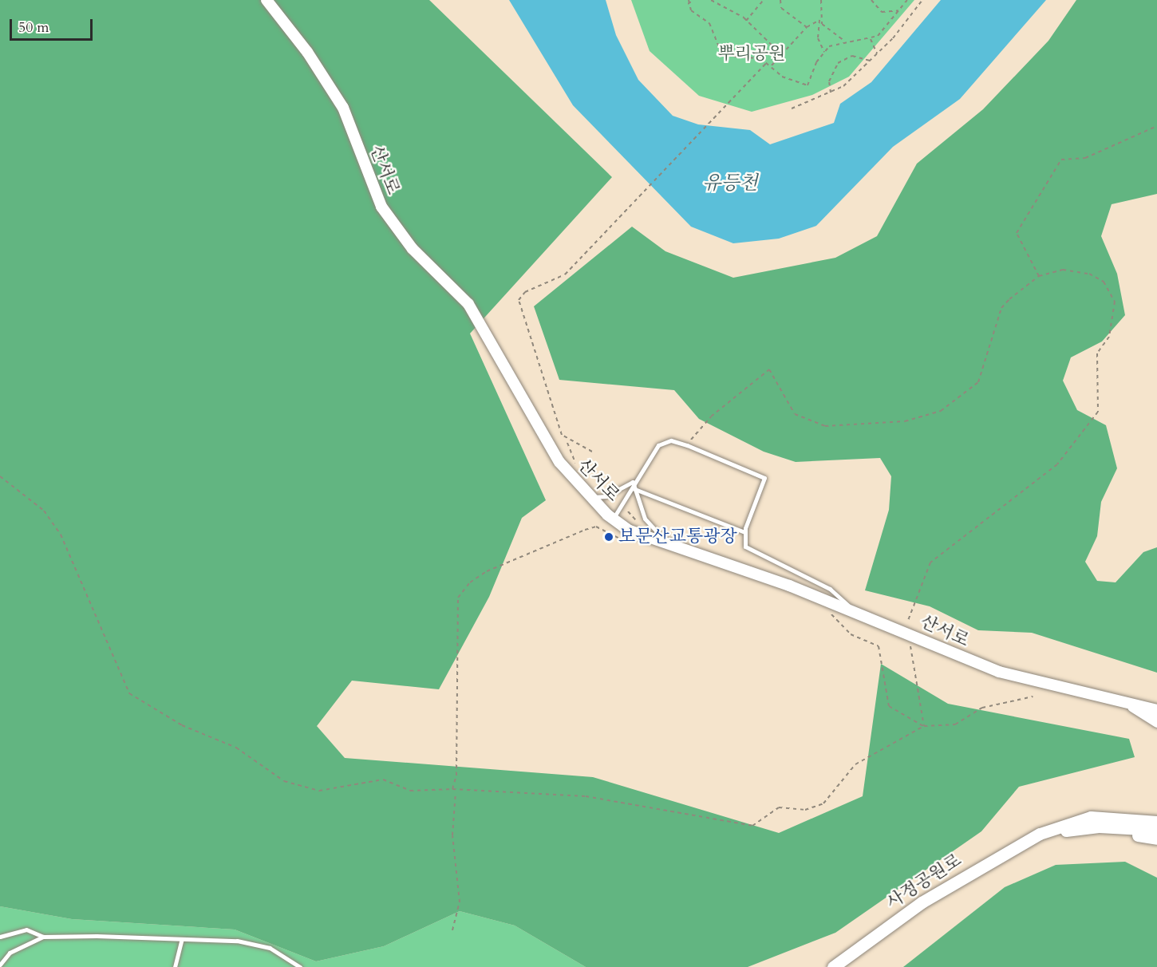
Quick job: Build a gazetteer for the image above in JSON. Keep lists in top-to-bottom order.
{
  "streets": {
    "main road": ["사정공원로"],
    "street": ["산서로"]
  },
  "water": ["유등천"],
  "parks": ["뿌리공원"],
  "places": ["보문산교통광장"],
  "scale_bar": "50 m"
}
